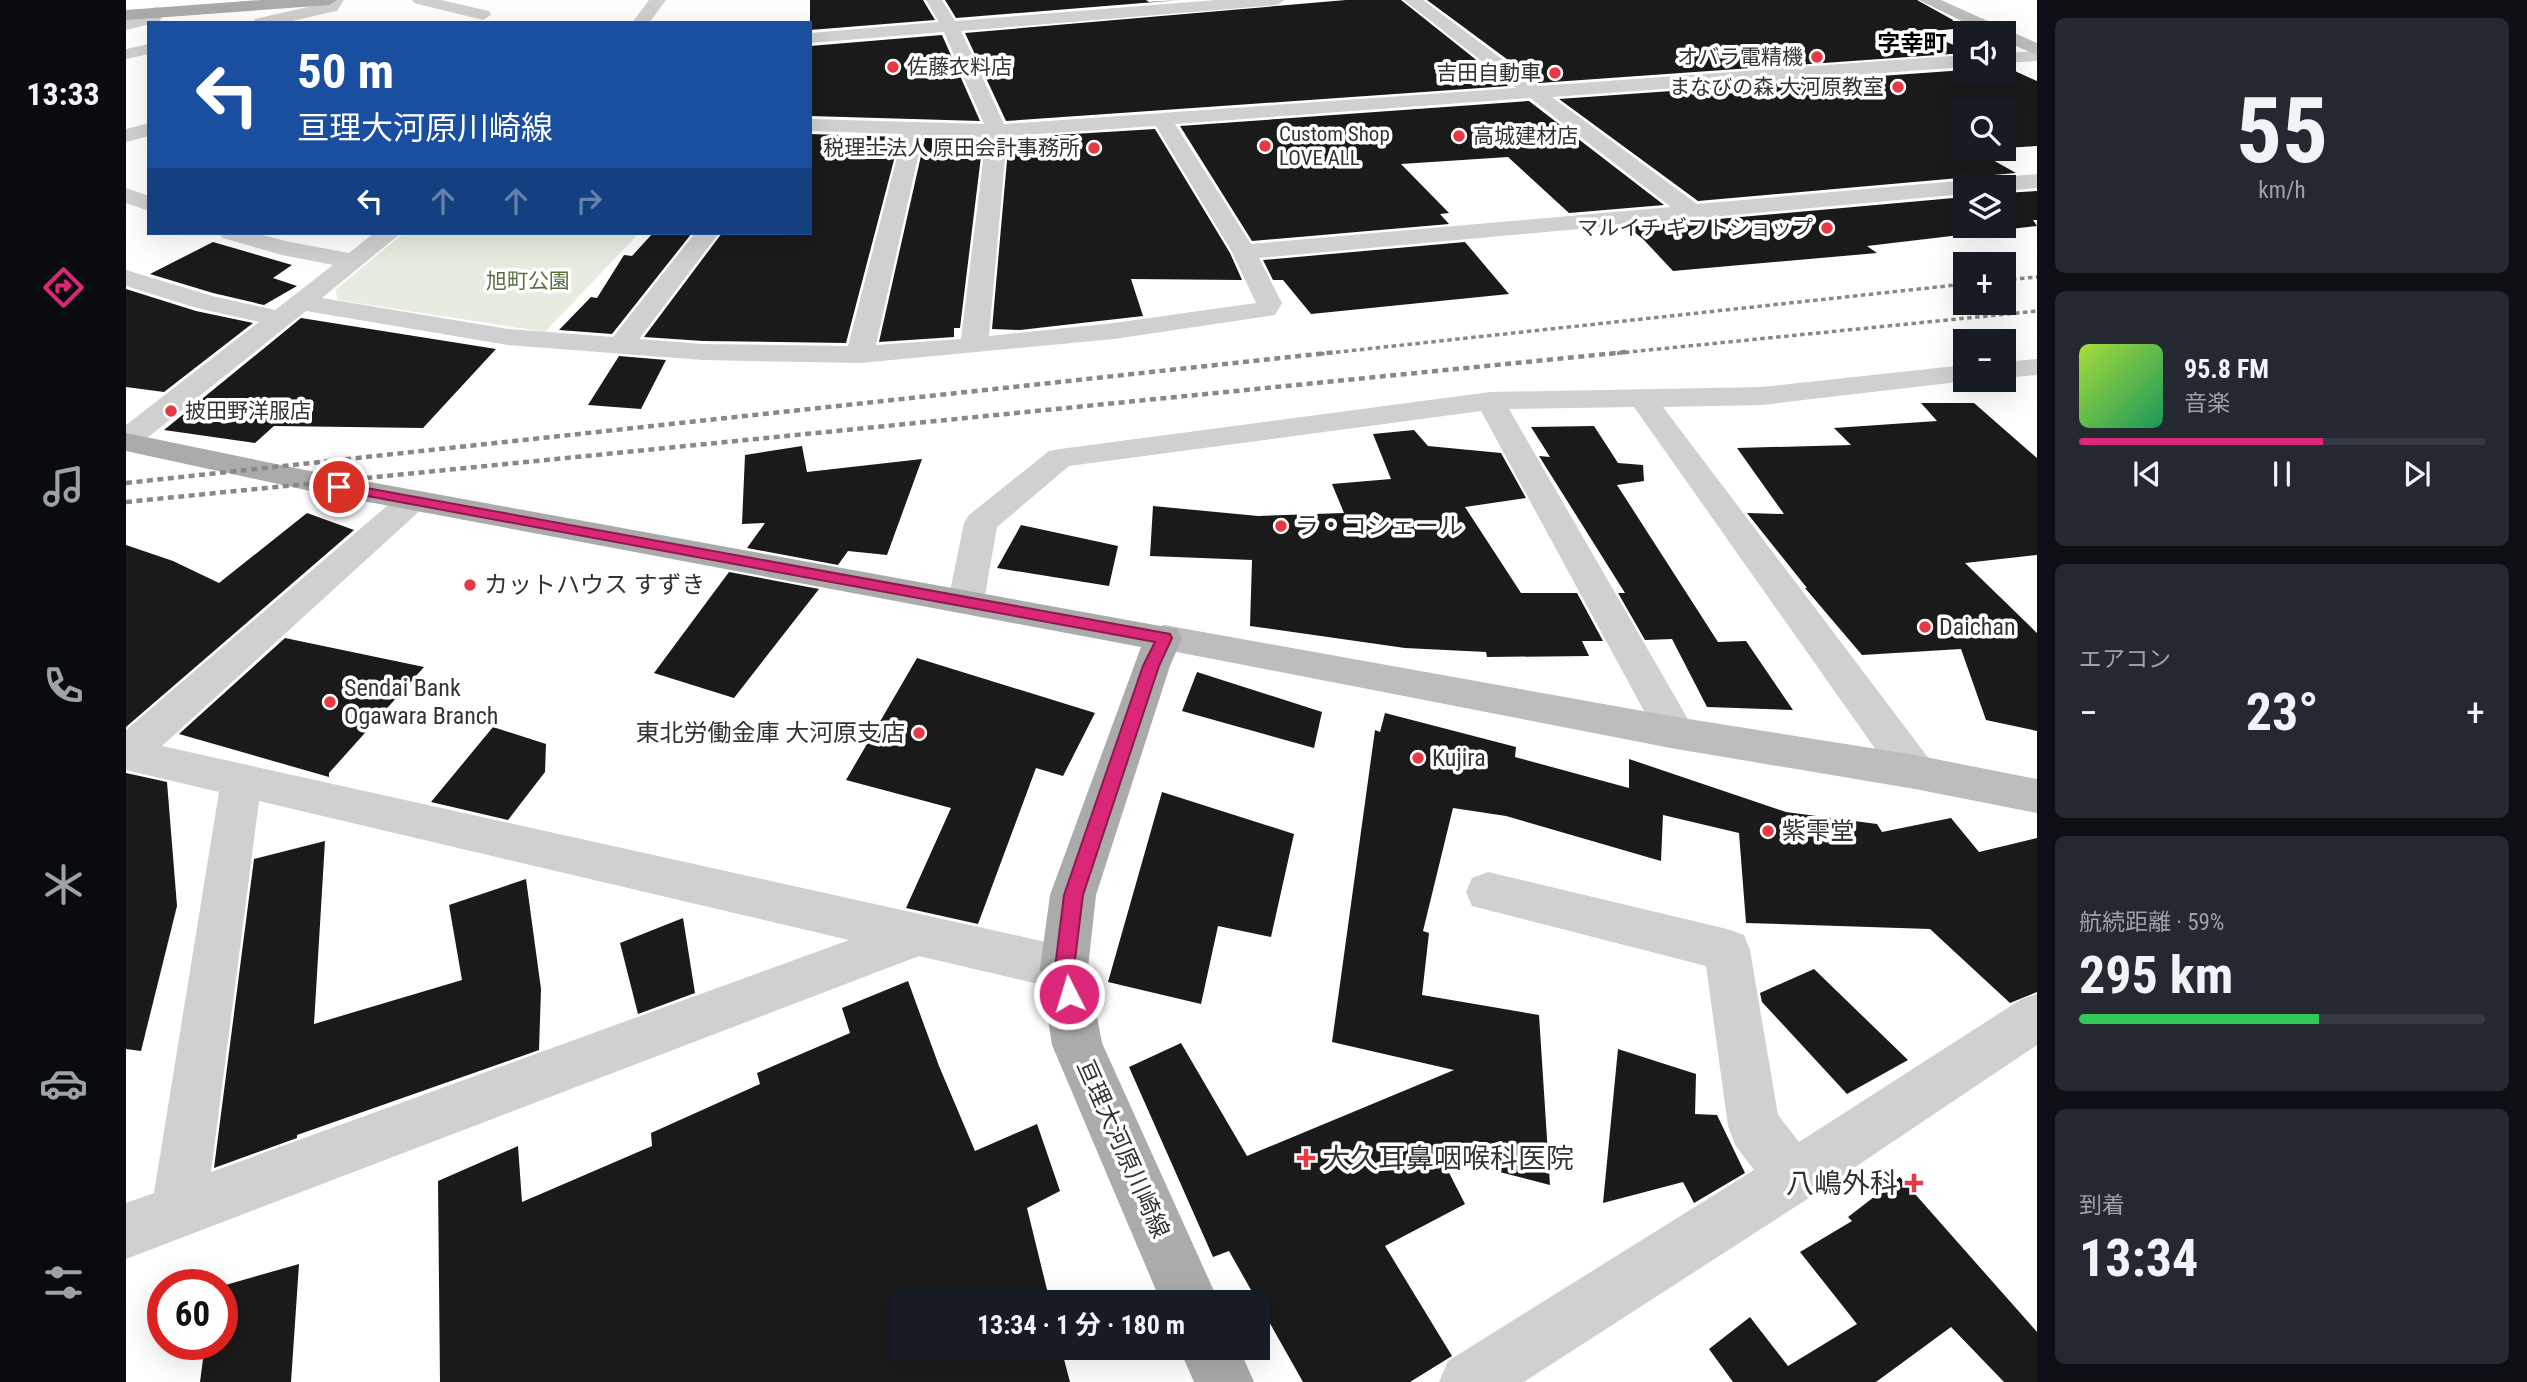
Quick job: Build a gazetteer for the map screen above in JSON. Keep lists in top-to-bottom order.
{
  "streets": {
    "main road": ["亘理大河原川崎線"]
  },
  "districts": ["字幸町"],
  "parks": ["旭町公園"],
  "places": {
    "other": [
      "オバラ電精機",
      "佐藤衣料店",
      "吉田自動車",
      "まなびの森 大河原教室",
      "高城建材店",
      "Custom Shop LOVE ALL",
      "税理士法人 原田会計事務所",
      "マルイチ ギフトショップ",
      "披田野洋服店",
      "ラ・コシェール",
      "カットハウス すずき",
      "Daichan",
      "Sendai Bank Ogawara Branch",
      "東北労働金庫 大河原支店",
      "Kujira",
      "紫雫堂"
    ],
    "health": ["大久耳鼻咽喉科医院", "八嶋外科"]
  },
  "page": {
    "tabs": "13:33",
    "tile": [
      ["55", "km/h"],
      "エアコン",
      ["航続距離 · 59%", "295 km"],
      ["到着", "13:34"]
    ],
    "map_buttons": ["+", "−"],
    "turn": ["50 m", "亘理大河原川崎線"],
    "song": ["95.8 FM", "音楽"],
    "heat": ["−", "23°", "+"],
    "limit": "60",
    "trip": "13:34 · 1 分 · 180 m"
  }
}
